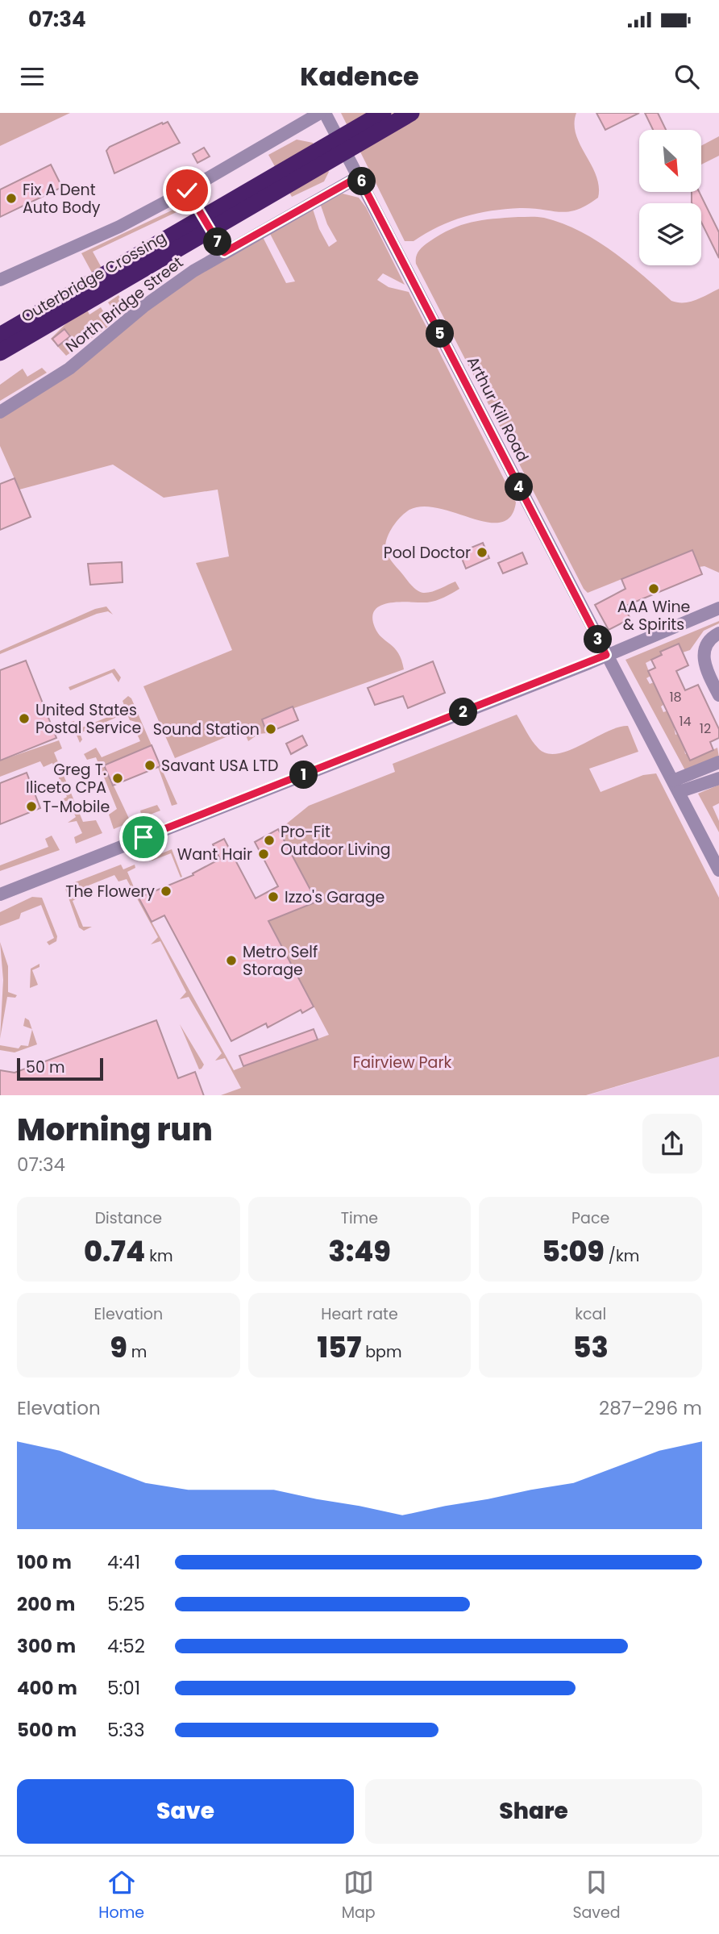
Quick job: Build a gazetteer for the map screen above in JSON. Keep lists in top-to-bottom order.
{
  "streets": {
    "highway": ["Outerbridge Crossing"],
    "street": ["North Bridge Street", "Arthur Kill Road"]
  },
  "crossings": [
    ["North Bridge Street", "Arthur Kill Road"]
  ],
  "parks": ["Fairview Park"],
  "places": [
    "Fix A Dent Auto Body",
    "Pool Doctor",
    "AAA Wine & Spirits",
    "United States Postal Service",
    "Sound Station",
    "Savant USA LTD",
    "Greg T. Iliceto CPA",
    "T-Mobile",
    "Pro-Fit Outdoor Living",
    "Want Hair",
    "The Flowery",
    "Izzo's Garage",
    "Metro Self Storage"
  ],
  "house_numbers": ["18", "14", "12"],
  "scale_bar": "50 m",
  "north": "bottom right",
  "page": {
    "status": "07:34",
    "header": "Kadence",
    "pins": [
      "6",
      "7",
      "5",
      "4",
      "3",
      "2",
      "1"
    ],
    "scale": "50 m",
    "heading": ["Morning run", "07:34"],
    "stats": [
      ["Distance", "0.74 km"],
      ["Time", "3:49"],
      ["Pace", "5:09 /km"],
      ["Elevation", "9 m"],
      ["Heart rate", "157 bpm"],
      ["kcal", "53"]
    ],
    "chart": ["Elevation", "287–296 m"],
    "list": [
      {
        "name": "100 m",
        "note": "4:41"
      },
      {
        "name": "200 m",
        "note": "5:25"
      },
      {
        "name": "300 m",
        "note": "4:52"
      },
      {
        "name": "400 m",
        "note": "5:01"
      },
      {
        "name": "500 m",
        "note": "5:33"
      }
    ],
    "buttons": ["Save", "Share"],
    "tabs": ["Home", "Map", "Saved"]
  }
}
